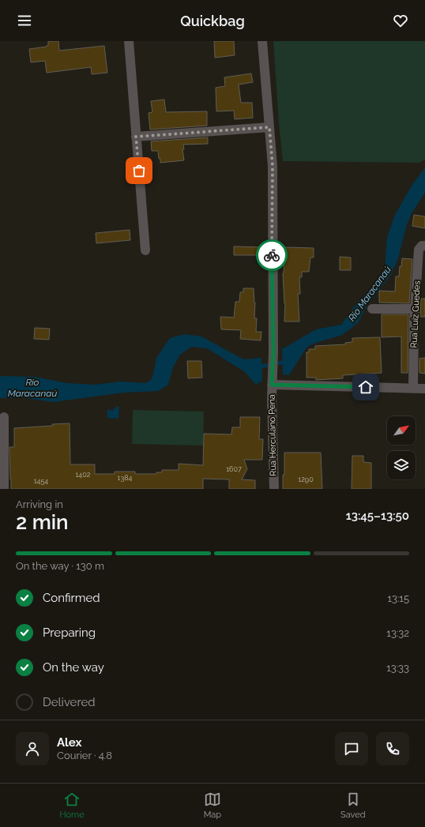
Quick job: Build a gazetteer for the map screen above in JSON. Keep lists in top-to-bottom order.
{
  "streets": {
    "street": ["Rua Luiz Guedes", "Rua Herculano Pena"]
  },
  "water": ["Rio Maracanaú"],
  "house_numbers": [
    "1607",
    "1402",
    "1384",
    "1290",
    "1454"
  ],
  "north": "top right",
  "page": {
    "header": "Quickbag",
    "heading": ["2 min", "Arriving in", "13:45–13:50"],
    "panel": ["Alex", "Courier · 4.8"],
    "bar": "On the way · 130 m",
    "list": [
      ["Confirmed", "13:15"],
      ["Preparing", "13:32"],
      ["On the way", "13:33"],
      "Delivered"
    ],
    "tabs": ["Home", "Map", "Saved"]
  }
}
